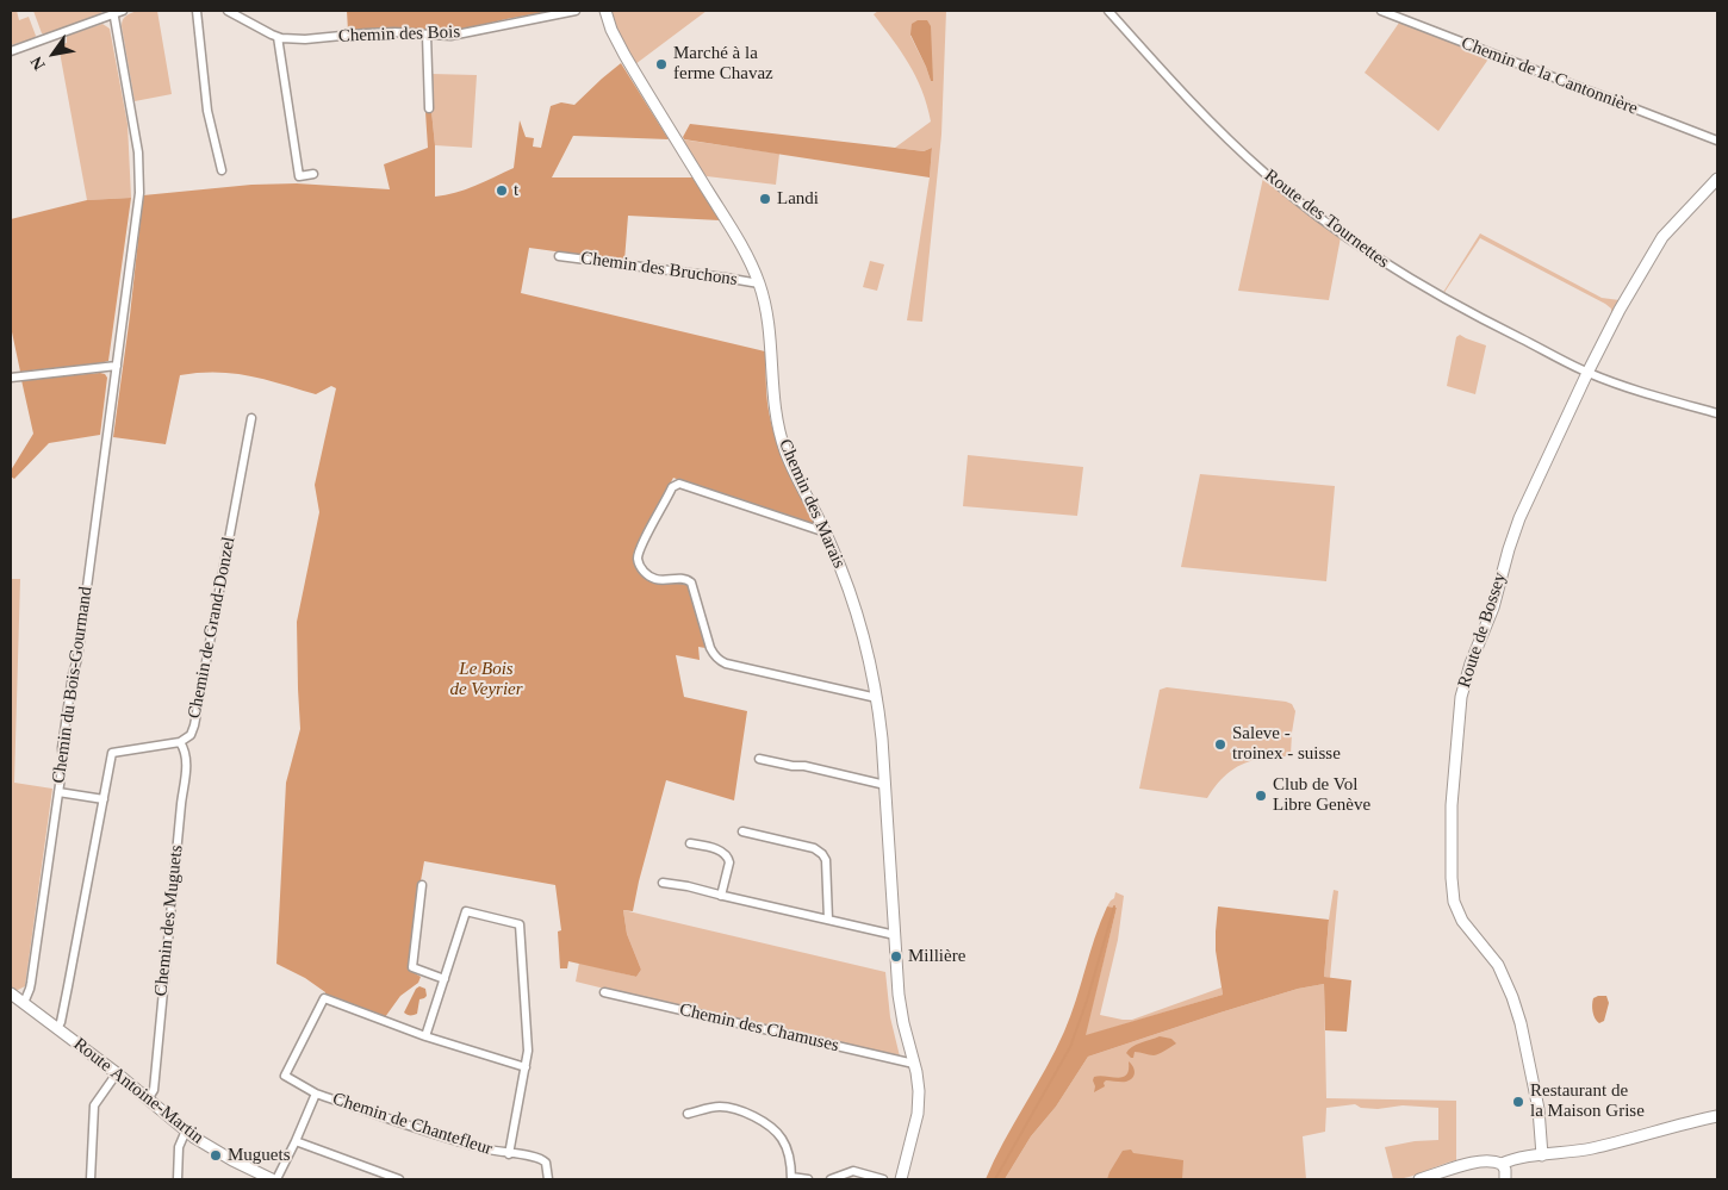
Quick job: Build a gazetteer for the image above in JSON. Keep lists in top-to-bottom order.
{
  "streets": {
    "street": [
      "Chemin des Bois",
      "Chemin de la Cantonnière",
      "Route des Tournettes",
      "Chemin des Bruchons",
      "Chemin des Marais",
      "Chemin de Grand-Donzel",
      "Route de Bossey",
      "Chemin du Bois-Gourmand",
      "Chemin des Muguets",
      "Chemin des Chamuses",
      "Route Antoine-Martin",
      "Chemin de Chantefleur"
    ]
  },
  "crossings": [
    ["Route des Tournettes", "Route de Bossey"],
    ["Chemin des Bruchons", "Chemin des Marais"],
    ["Chemin des Marais", "Chemin des Chamuses"],
    ["Chemin de Grand-Donzel", "Chemin des Muguets"],
    ["Chemin de Grand-Donzel", "Route Antoine-Martin"],
    ["Chemin du Bois-Gourmand", "Route Antoine-Martin"],
    ["Chemin des Muguets", "Route Antoine-Martin"]
  ],
  "parks": ["Le Bois de Veyrier"],
  "places": [
    "Marché à la ferme Chavaz",
    "t",
    "Landi",
    "Saleve - troinex - suisse",
    "Club de Vol Libre Genève",
    "Millière",
    "Restaurant de la Maison Grise",
    "Muguets"
  ],
  "north": "bottom left"
}
